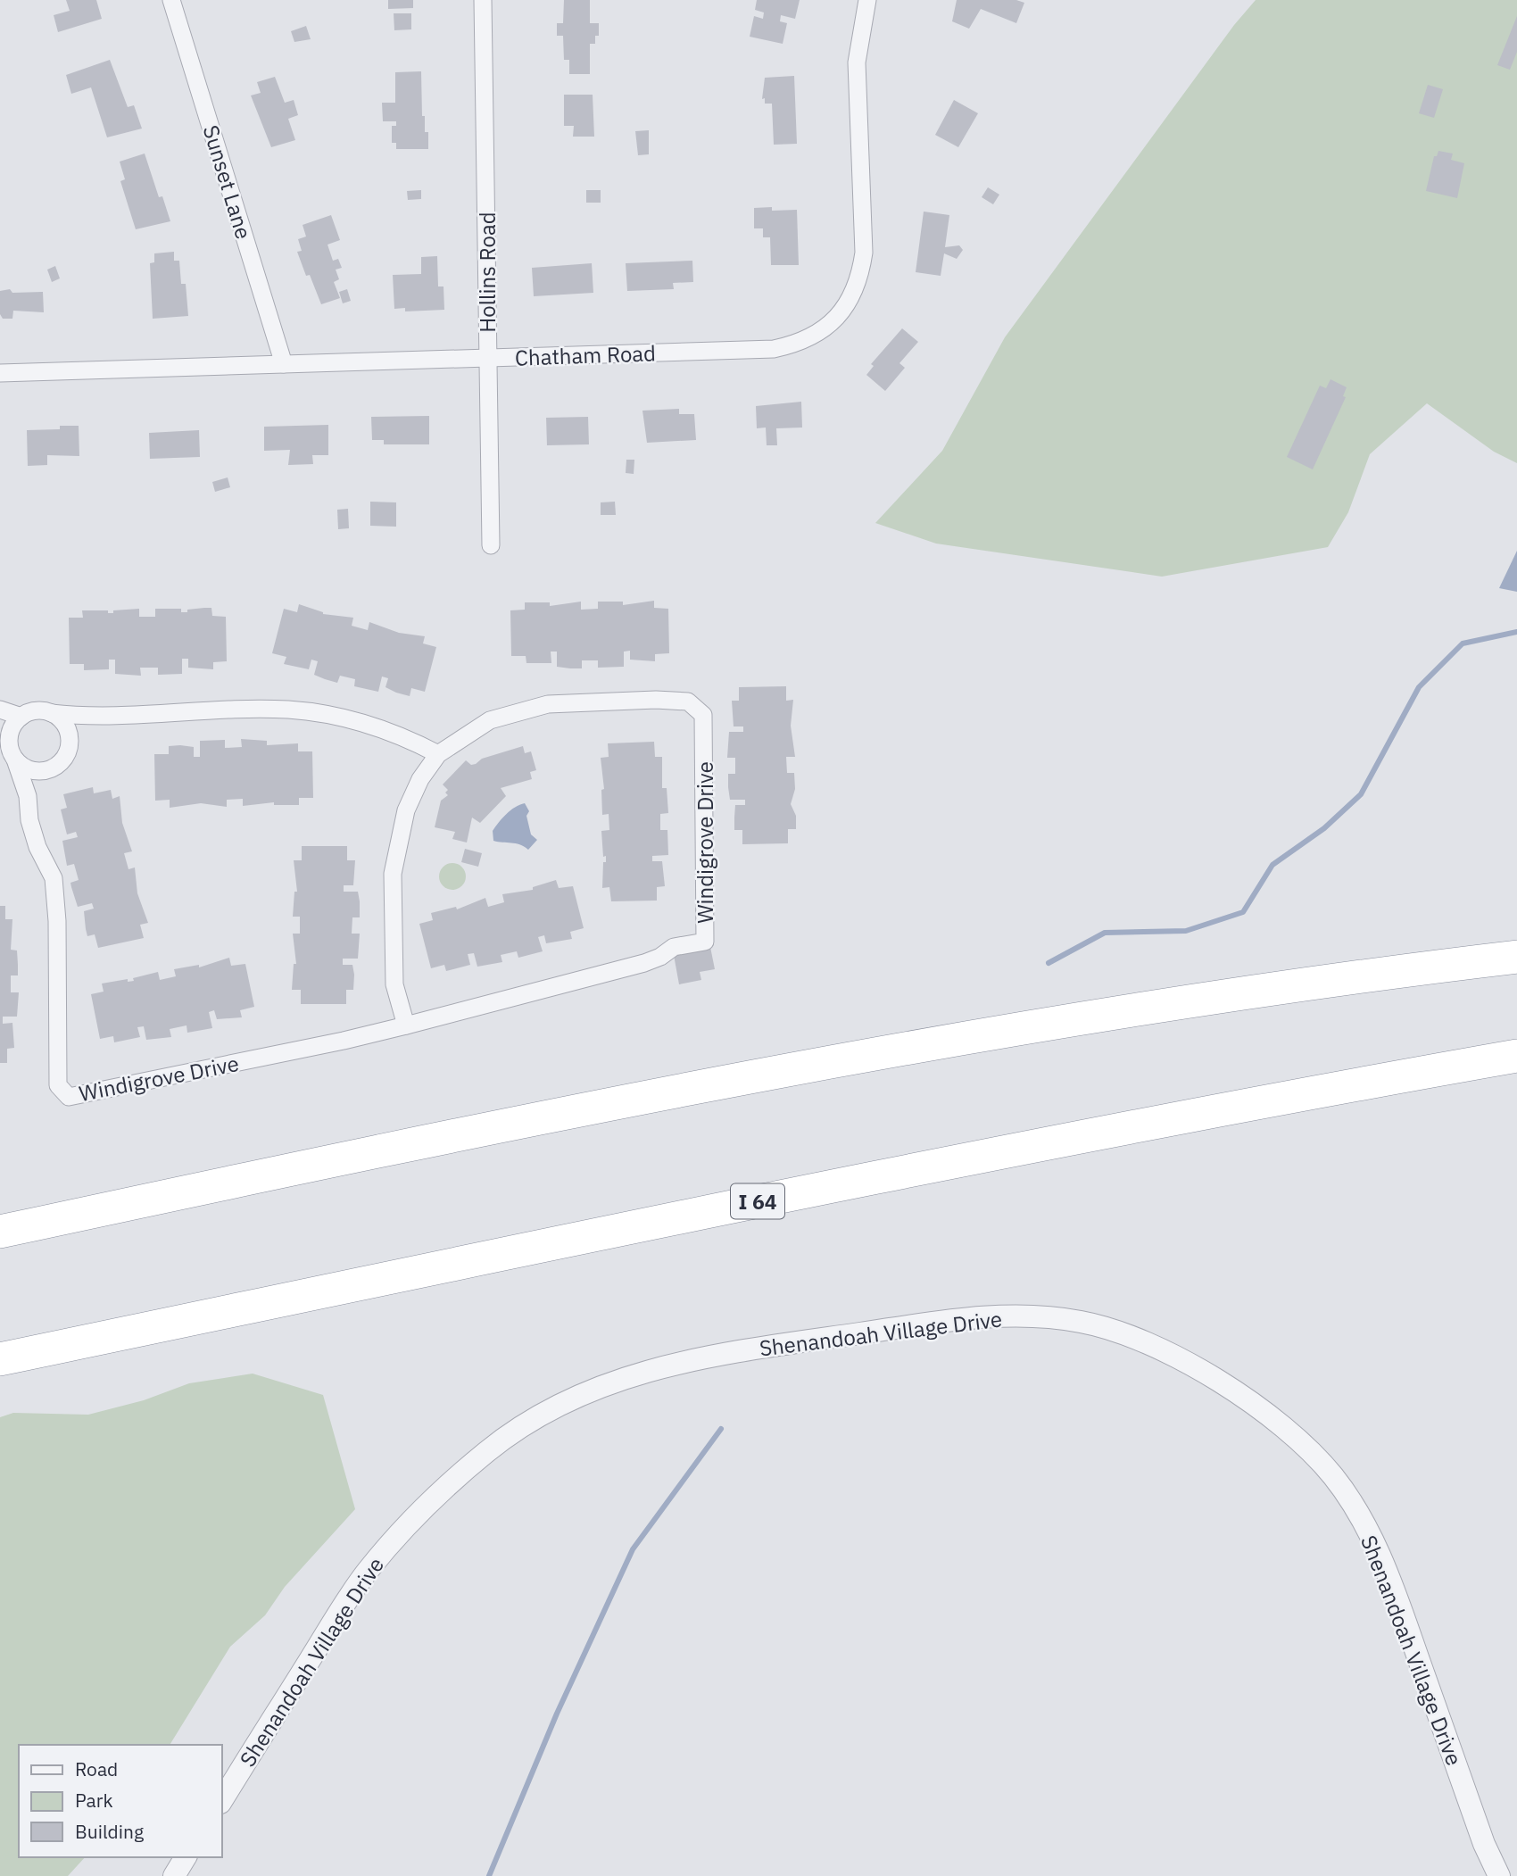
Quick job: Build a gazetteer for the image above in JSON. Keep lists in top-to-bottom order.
{
  "streets": {
    "highway": ["I 64"],
    "street": [
      "Sunset Lane",
      "Hollins Road",
      "Chatham Road",
      "Windigrove Drive",
      "Shenandoah Village Drive"
    ]
  },
  "crossings": [
    ["Sunset Lane", "Chatham Road"],
    ["Hollins Road", "Chatham Road"]
  ],
  "legend": ["Road", "Park", "Building"]
}
